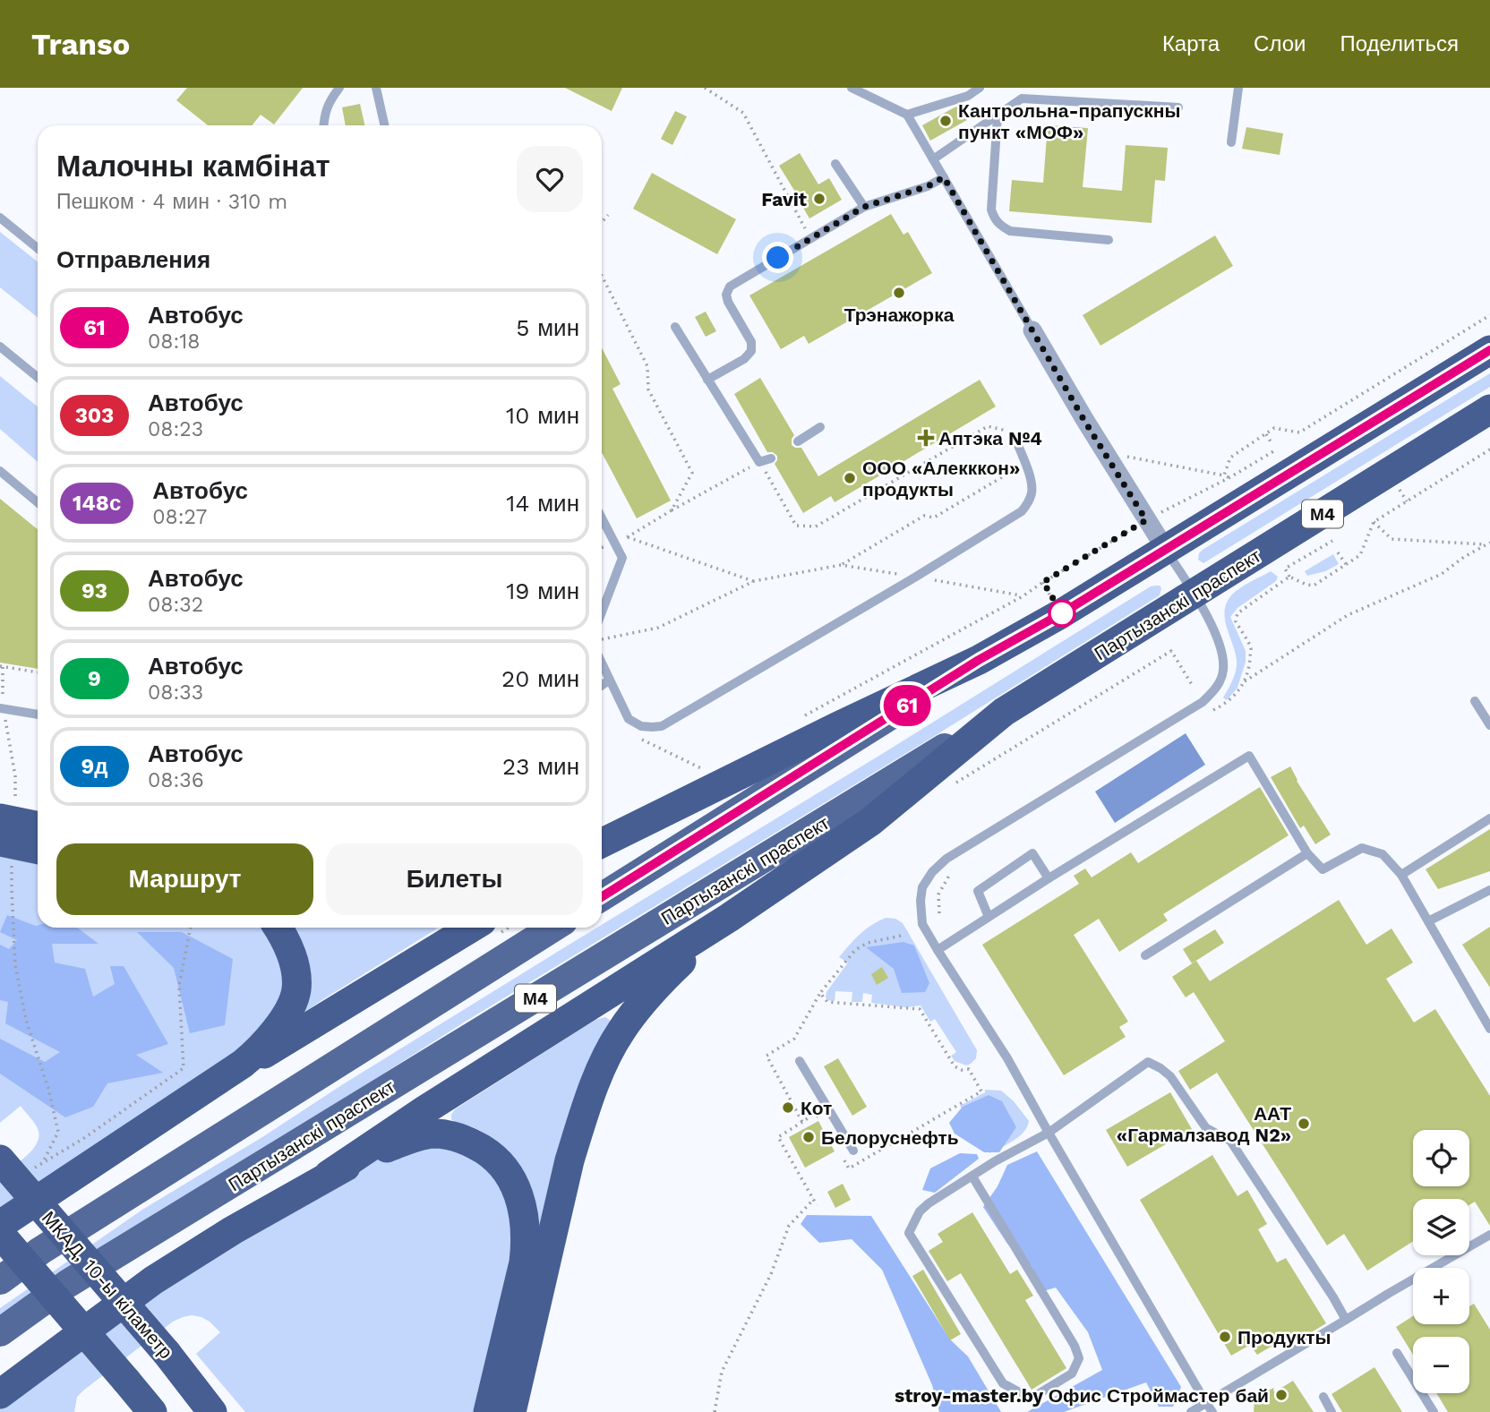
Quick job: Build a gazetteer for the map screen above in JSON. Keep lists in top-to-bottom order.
{
  "streets": {
    "highway": ["М4", "Партызанскі праспект", "МКАД, 10-ы кіламетр"]
  },
  "places": {
    "other": [
      "Кантрольна-прапускны пункт «МОФ»",
      "Favit",
      "Трэнажорка",
      "ООО «Алекккон» продукты",
      "Кот",
      "ААТ «Гармалзавод N2»",
      "Белоруснефть",
      "Продукты",
      "stroy-master.by Офис Строймастер бай"
    ],
    "health": ["Аптэка №4"]
  },
  "lines": ["bus line 61"],
  "page": {
    "header": "Transo",
    "nav": ["Карта", "Слои", "Поделиться"],
    "on_map": "61",
    "heading": [
      ["Малочны камбінат", "Пешком · 4 мин · 310 m"],
      "Отправления"
    ],
    "list": [
      {
        "mark": "61",
        "name": "Автобус",
        "note": "08:18",
        "value": "5 мин"
      },
      {
        "mark": "303",
        "name": "Автобус",
        "note": "08:23",
        "value": "10 мин"
      },
      {
        "mark": "148с",
        "name": "Автобус",
        "note": "08:27",
        "value": "14 мин"
      },
      {
        "mark": "93",
        "name": "Автобус",
        "note": "08:32",
        "value": "19 мин"
      },
      {
        "mark": "9",
        "name": "Автобус",
        "note": "08:33",
        "value": "20 мин"
      },
      {
        "mark": "9д",
        "name": "Автобус",
        "note": "08:36",
        "value": "23 мин"
      }
    ],
    "buttons": ["Маршрут", "Билеты"],
    "map_buttons": ["+", "−"]
  }
}
